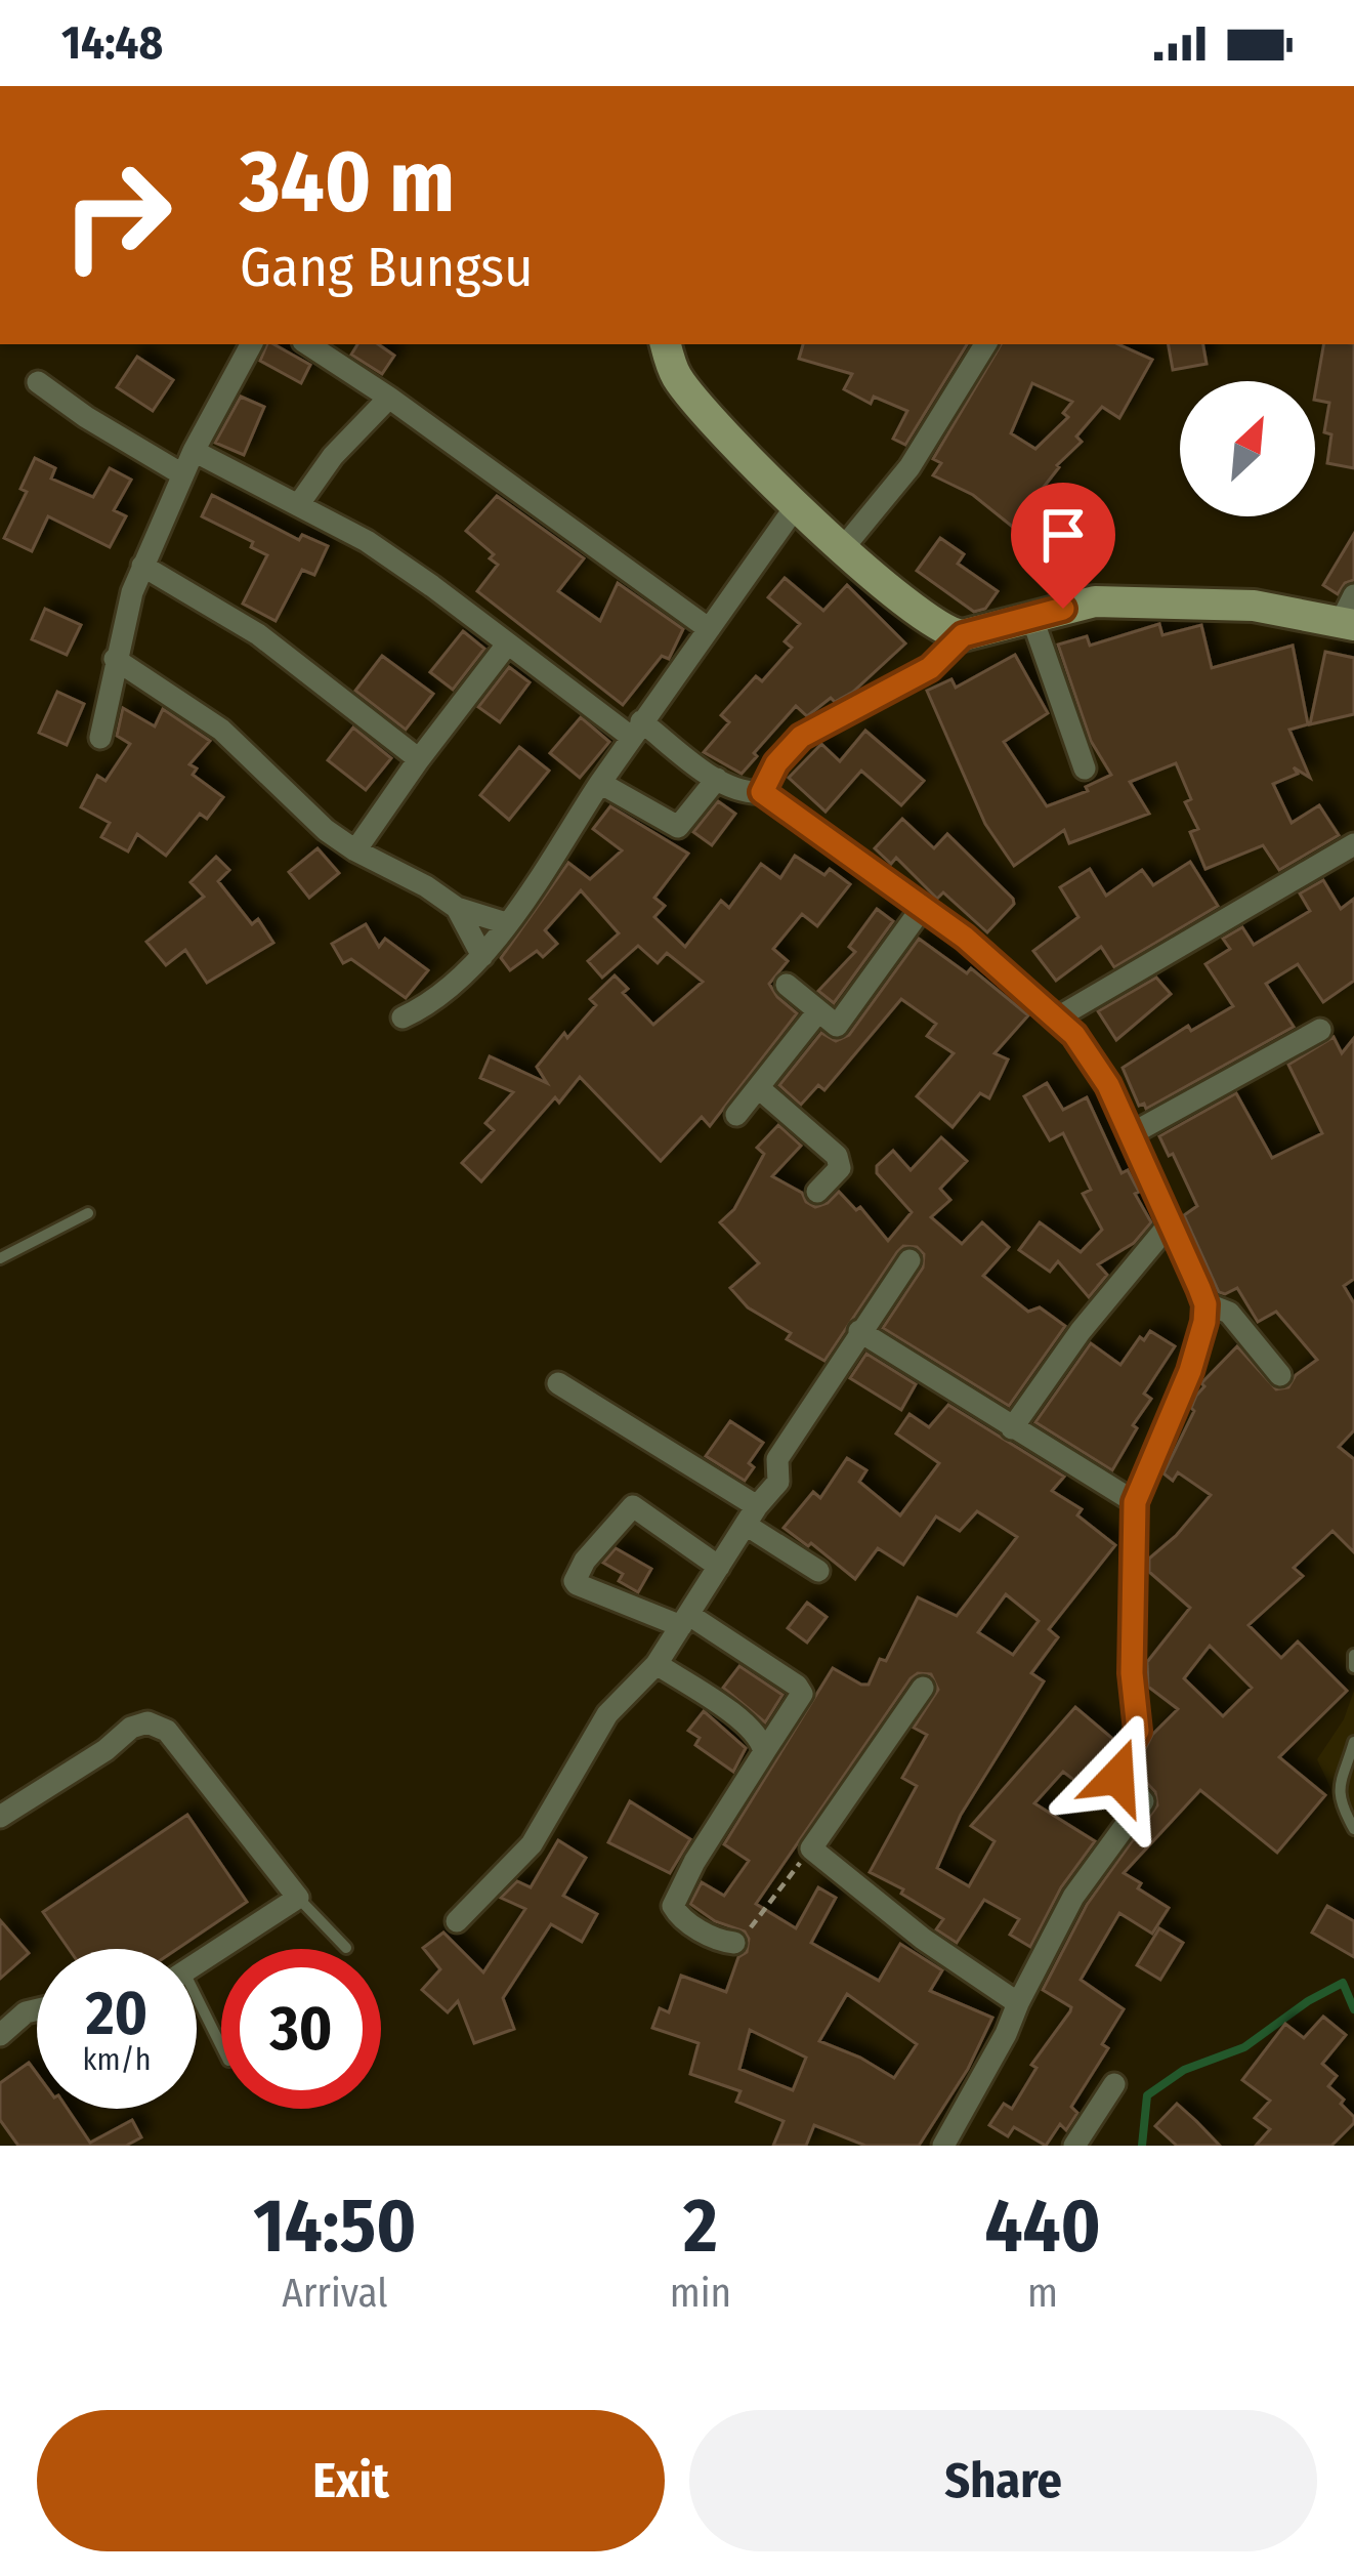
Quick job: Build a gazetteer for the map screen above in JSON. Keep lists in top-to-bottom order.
{
  "north": "top right",
  "page": {
    "status": "14:48",
    "turn": ["340 m", "Gang Bungsu"],
    "speed": "20 km/h",
    "limit": "30",
    "eta": [
      "14:50",
      "Arrival",
      "2",
      "min",
      "440",
      "m"
    ],
    "buttons": ["Exit", "Share"]
  }
}
